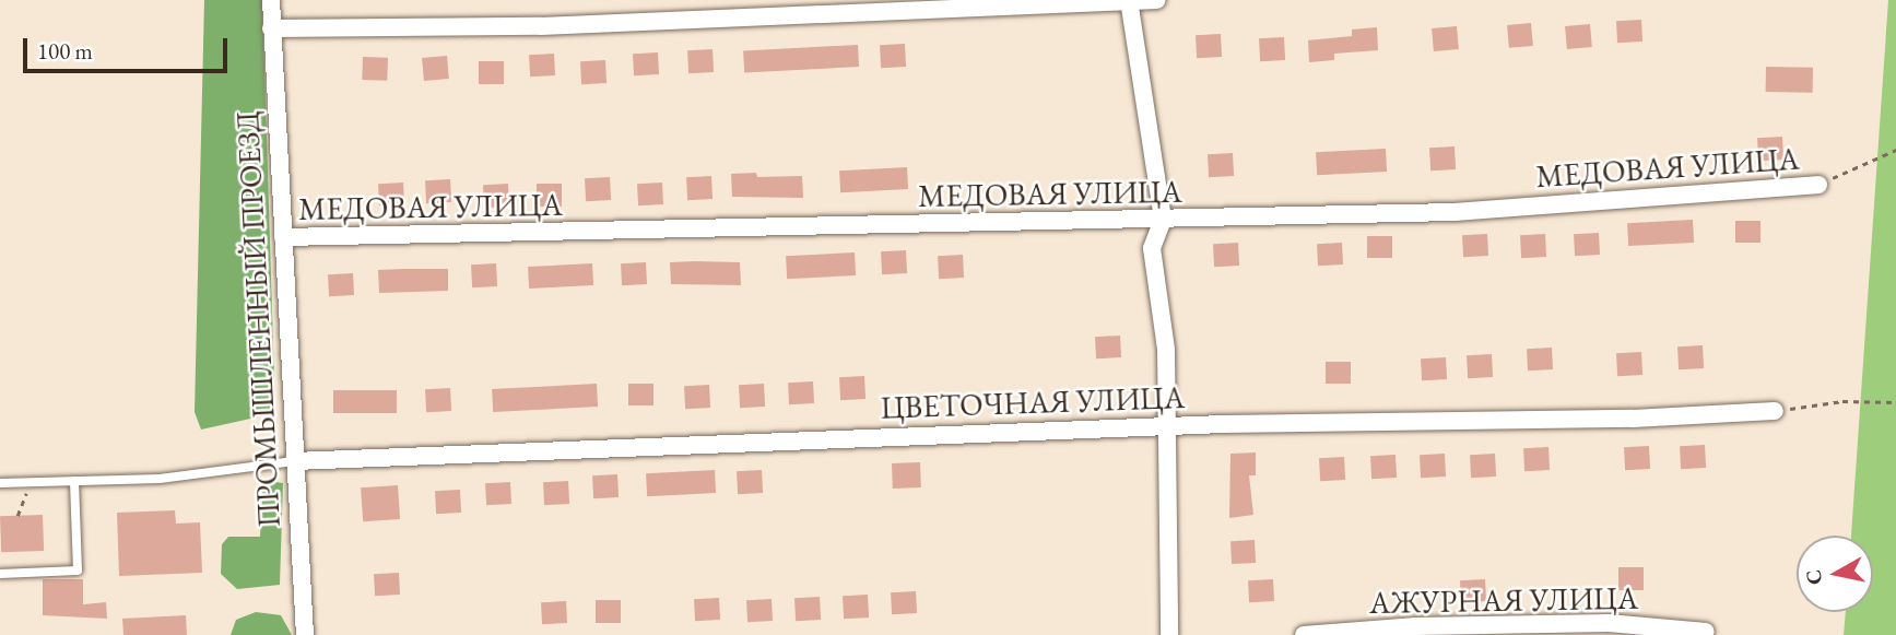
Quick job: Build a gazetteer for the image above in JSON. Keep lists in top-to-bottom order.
{
  "streets": {
    "street": [
      "МЕДОВАЯ УЛИЦА",
      "ПРОМЫШЛЕННЫЙ ПРОЕЗД",
      "ЦВЕТОЧНАЯ УЛИЦА",
      "АЖУРНАЯ УЛИЦА"
    ]
  },
  "crossings": [
    ["МЕДОВАЯ УЛИЦА", "ПРОМЫШЛЕННЫЙ ПРОЕЗД"],
    ["ПРОМЫШЛЕННЫЙ ПРОЕЗД", "ЦВЕТОЧНАЯ УЛИЦА"]
  ],
  "scale_bar": "100 m",
  "north": "left"
}
